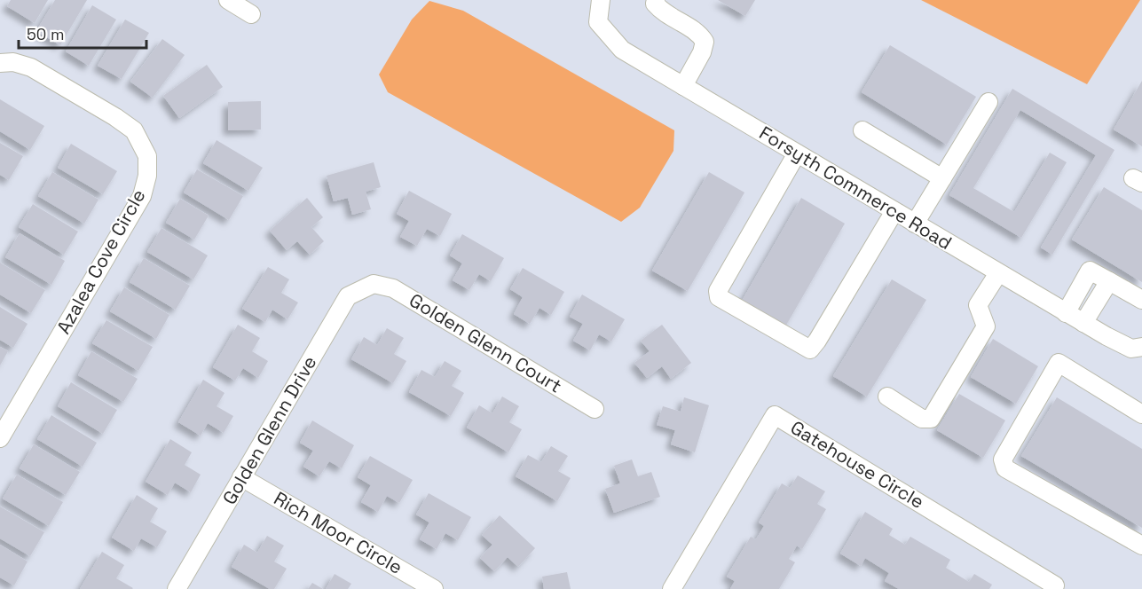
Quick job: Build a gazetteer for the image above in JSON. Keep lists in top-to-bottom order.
{
  "streets": {
    "street": [
      "Forsyth Commerce Road",
      "Azalea Cove Circle",
      "Golden Glenn Court",
      "Golden Glenn Drive",
      "Gatehouse Circle",
      "Rich Moor Circle"
    ]
  },
  "crossings": [
    ["Golden Glenn Court", "Golden Glenn Drive"],
    ["Golden Glenn Drive", "Rich Moor Circle"]
  ],
  "scale_bar": "50 m"
}
